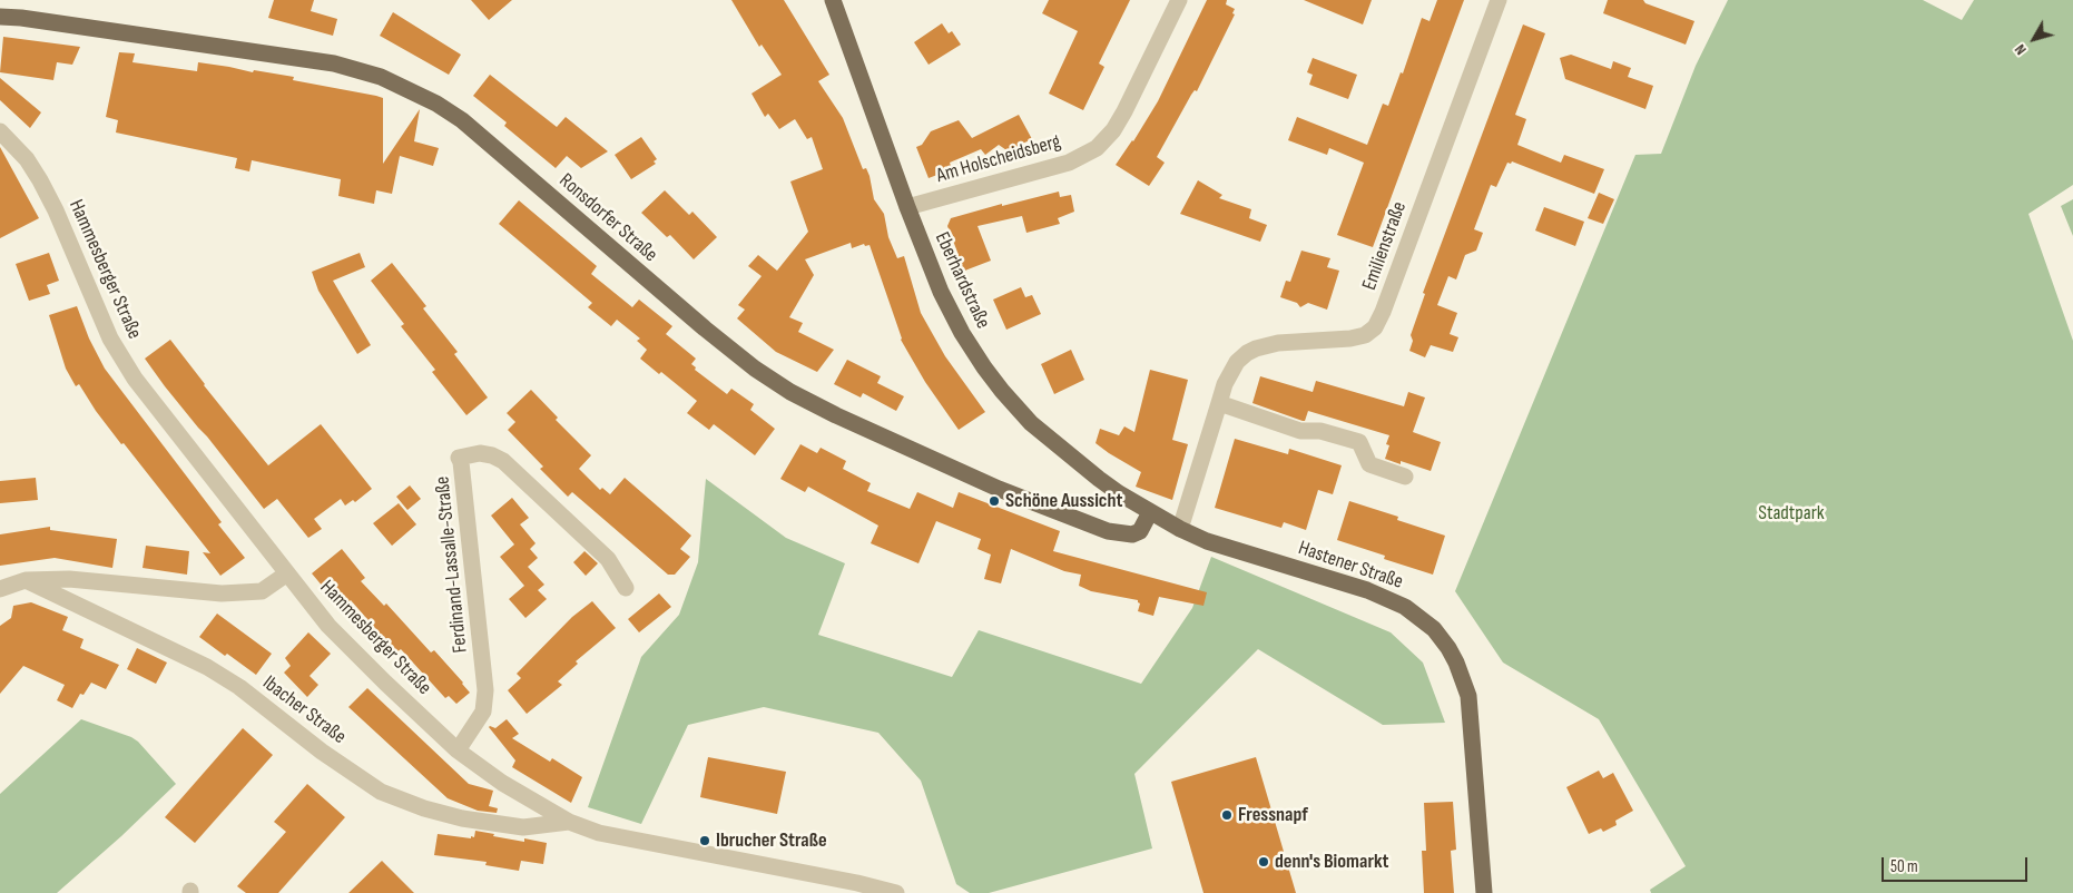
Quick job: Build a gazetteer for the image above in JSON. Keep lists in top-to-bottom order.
{
  "streets": {
    "main road": ["Ronsdorfer Straße", "Eberhardstraße", "Hastener Straße"],
    "street": [
      "Am Holscheidsberg",
      "Emilienstraße",
      "Hammesberger Straße",
      "Ferdinand-Lassalle-Straße",
      "Ibacher Straße"
    ]
  },
  "crossings": [
    ["Am Holscheidsberg", "Eberhardstraße"],
    ["Ronsdorfer Straße", "Eberhardstraße"],
    ["Ronsdorfer Straße", "Hastener Straße"],
    ["Emilienstraße", "Hastener Straße"],
    ["Hammesberger Straße", "Ferdinand-Lassalle-Straße"],
    ["Hammesberger Straße", "Ibacher Straße"],
    ["Eberhardstraße", "Hastener Straße"]
  ],
  "parks": ["Stadtpark"],
  "places": [
    "Schöne Aussicht",
    "Fressnapf",
    "Ibrucher Straße",
    "denn's Biomarkt"
  ],
  "scale_bar": "50 m",
  "north": "bottom left"
}
